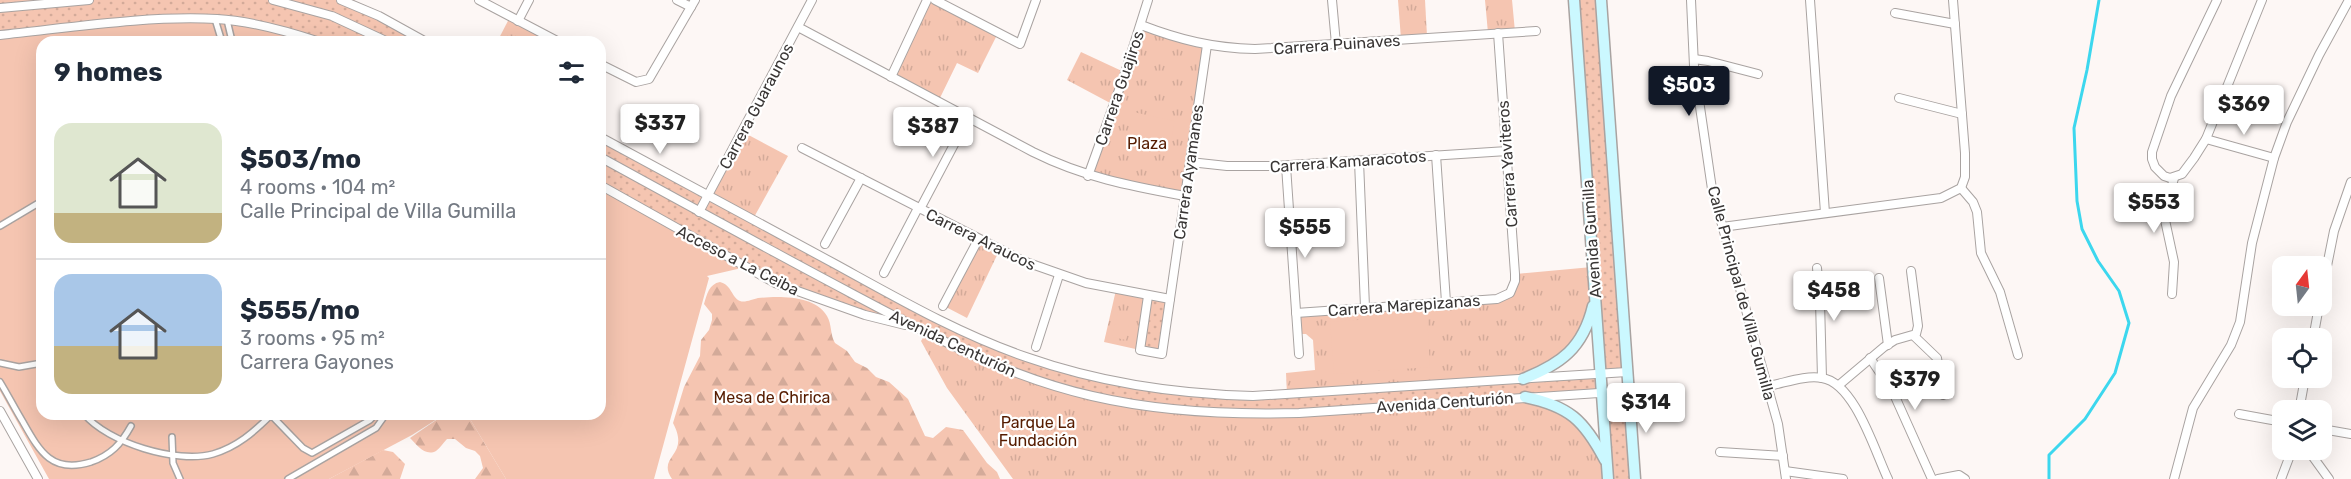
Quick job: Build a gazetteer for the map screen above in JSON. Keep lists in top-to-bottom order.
{
  "streets": {
    "main road": ["Avenida Gumilla"],
    "street": [
      "Carrera Puinaves",
      "Carrera Guajiros",
      "Carrera Guaraunos",
      "Carrera Kamaracotos",
      "Carrera Yaviteros",
      "Carrera Ayamanes",
      "Carrera Araucos",
      "Acceso a La Ceiba",
      "Calle Principal de Villa Gumilla",
      "Carrera Marepizanas",
      "Avenida Centurión"
    ]
  },
  "crossings": [
    ["Carrera Puinaves", "Carrera Guajiros"],
    ["Carrera Puinaves", "Carrera Yaviteros"],
    ["Carrera Puinaves", "Carrera Ayamanes"],
    ["Carrera Guaraunos", "Avenida Centurión"],
    ["Carrera Kamaracotos", "Carrera Yaviteros"],
    ["Carrera Kamaracotos", "Carrera Ayamanes"],
    ["Carrera Yaviteros", "Carrera Marepizanas"],
    ["Carrera Ayamanes", "Carrera Araucos"],
    ["Avenida Gumilla", "Avenida Centurión"],
    ["Acceso a La Ceiba", "Avenida Centurión"]
  ],
  "parks": ["Plaza", "Mesa de Chirica", "Parque La Fundación"],
  "north": "top",
  "page": {
    "heading": "9 homes",
    "price": [
      "$503",
      "$369",
      "$337",
      "$387",
      "$553",
      "$555",
      "$458",
      "$379",
      "$314"
    ],
    "list": [
      {
        "name": "$503/mo",
        "note": "4 rooms · 104 m² · Calle Principal de Villa Gumilla"
      },
      {
        "name": "$555/mo",
        "note": "3 rooms · 95 m² · Carrera Gayones"
      }
    ]
  }
}
